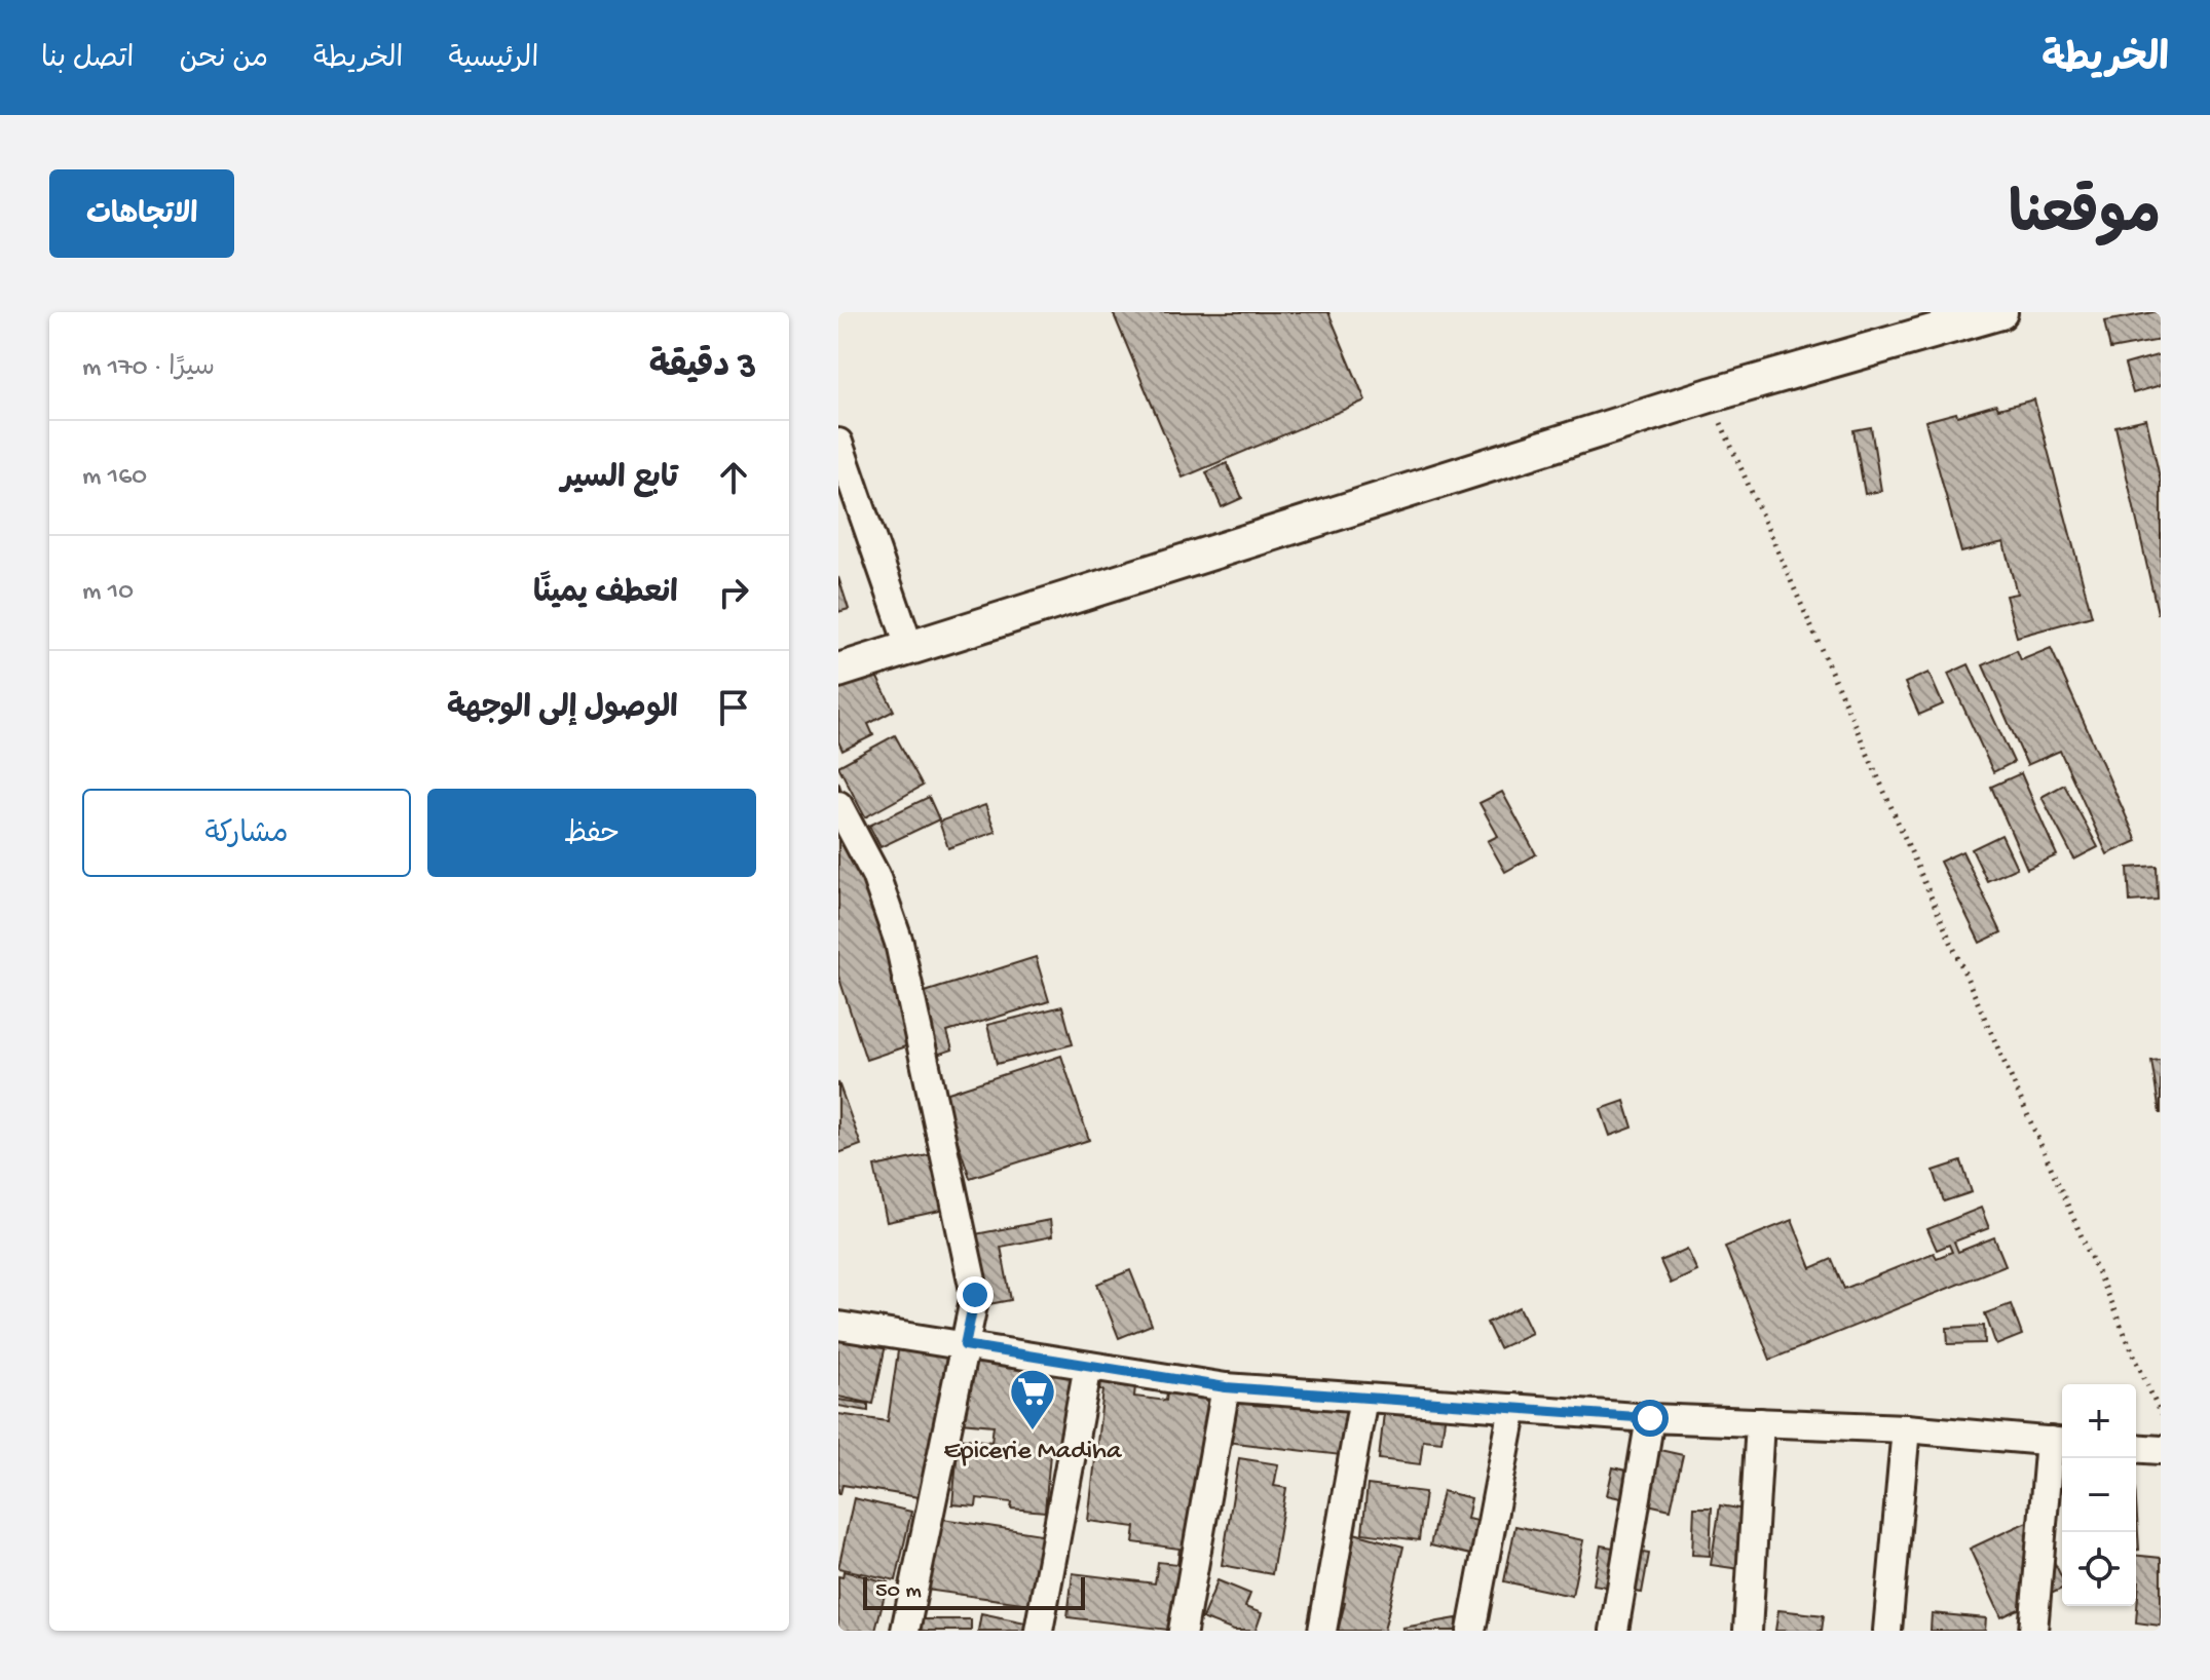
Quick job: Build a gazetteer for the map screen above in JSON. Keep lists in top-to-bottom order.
{
  "places": {
    "supermarket": ["Epicerie Madiha"]
  },
  "scale_bar": "50 m",
  "page": {
    "header": "الخريطة",
    "nav": [
      "الرئيسية",
      "الخريطة",
      "من نحن",
      "اتصل بنا"
    ],
    "title": "موقعنا",
    "buttons": [
      "الاتجاهات",
      ["حفظ", "مشاركة"]
    ],
    "heading": ["3 دقيقة", "سيرًا · 170 m"],
    "list": [
      ["تابع السير", "160 m"],
      ["انعطف يمينًا", "10 m"],
      "الوصول إلى الوجهة"
    ],
    "map_buttons": ["+", "−"],
    "scale": "50 m"
  }
}
